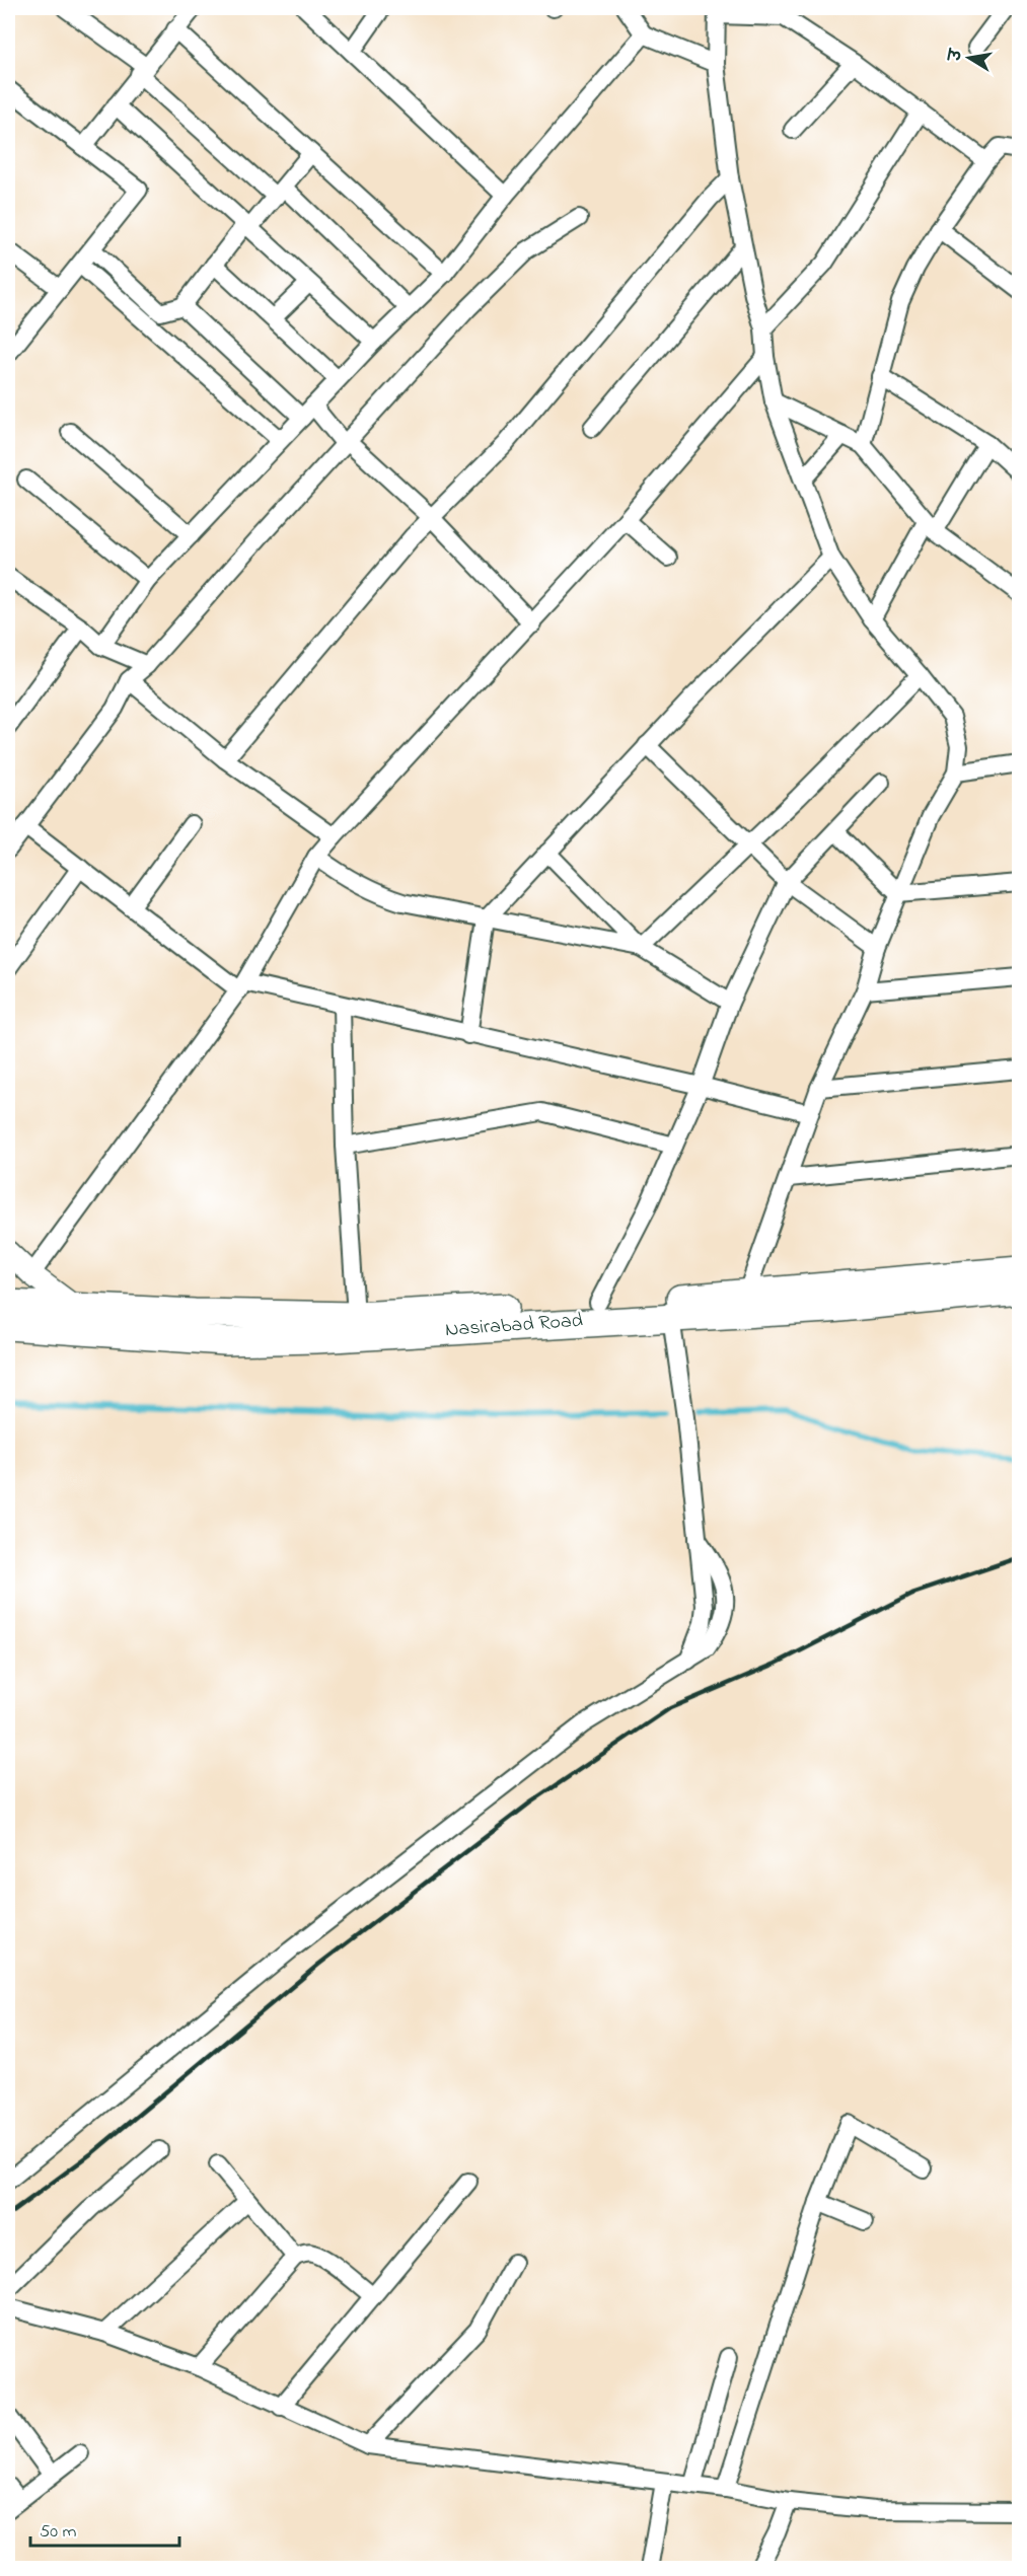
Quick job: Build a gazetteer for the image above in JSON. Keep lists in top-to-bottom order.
{
  "streets": {
    "highway": ["Nasirabad Road"]
  },
  "scale_bar": "50 m",
  "north": "left"
}
